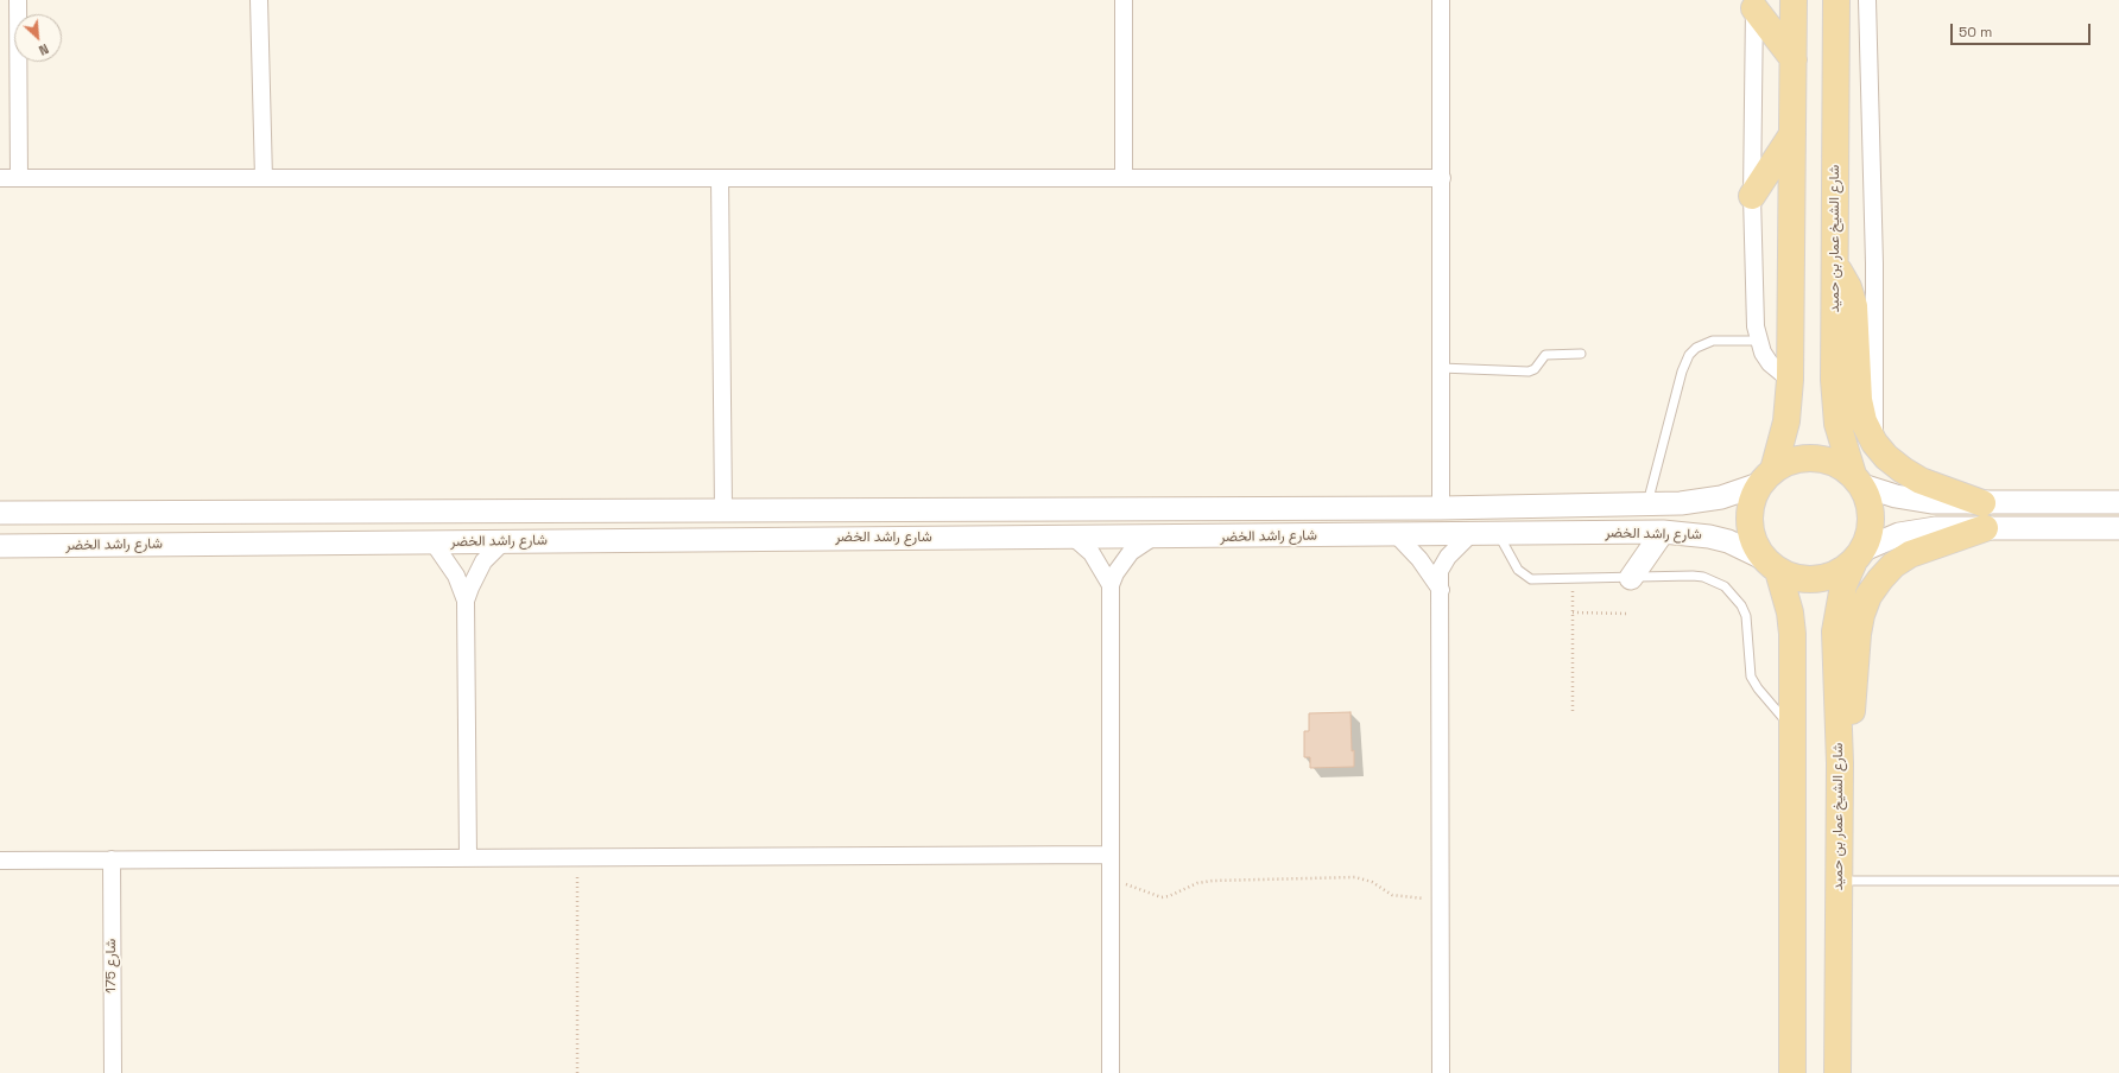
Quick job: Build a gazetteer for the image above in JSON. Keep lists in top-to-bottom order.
{
  "streets": {
    "main road": ["شارع الشيخ عمار بن حميد"],
    "street": ["شارع راشد الخضر", "شارع 175"]
  },
  "crossings": [
    ["شارع الشيخ عمار بن حميد", "شارع راشد الخضر"]
  ],
  "scale_bar": "50 m",
  "north": "bottom right"
}
